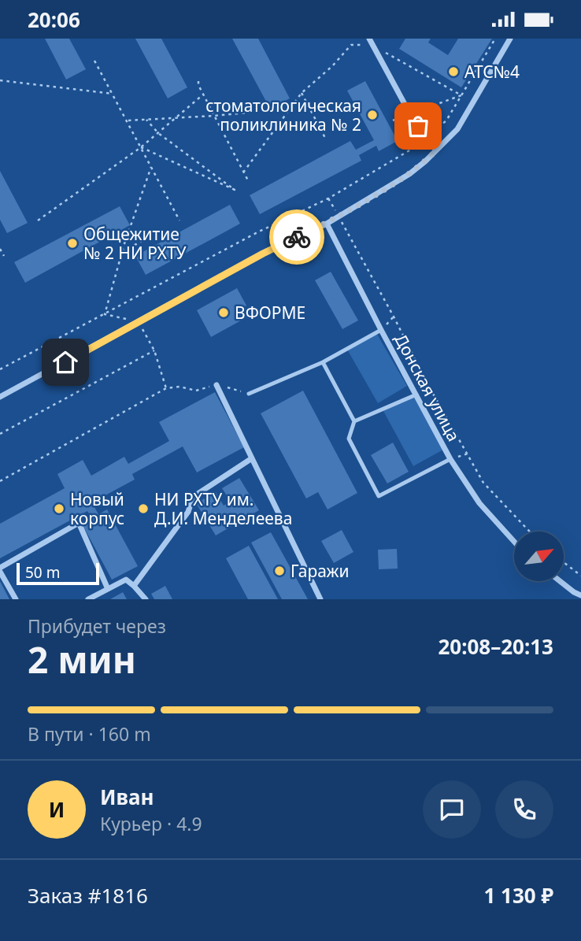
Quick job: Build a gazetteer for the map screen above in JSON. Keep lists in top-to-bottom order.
{
  "streets": {
    "street": ["Донская улица"]
  },
  "places": [
    "АТС№4",
    "стоматологическая поликлиника № 2",
    "Общежитие № 2 НИ РХТУ",
    "ВФОРМЕ",
    "Новый корпус",
    "НИ РХТУ им. Д.И. Менделеева",
    "Гаражи"
  ],
  "scale_bar": "50 m",
  "north": "top right",
  "page": {
    "status": "20:06",
    "scale": "50 m",
    "heading": ["2 мин", "Прибудет через", "20:08–20:13"],
    "panel": [
      "Иван",
      "Курьер · 4.9",
      "Заказ #1816",
      "1 130 ₽"
    ],
    "bar": "В пути · 160 m",
    "round": "И"
  }
}
